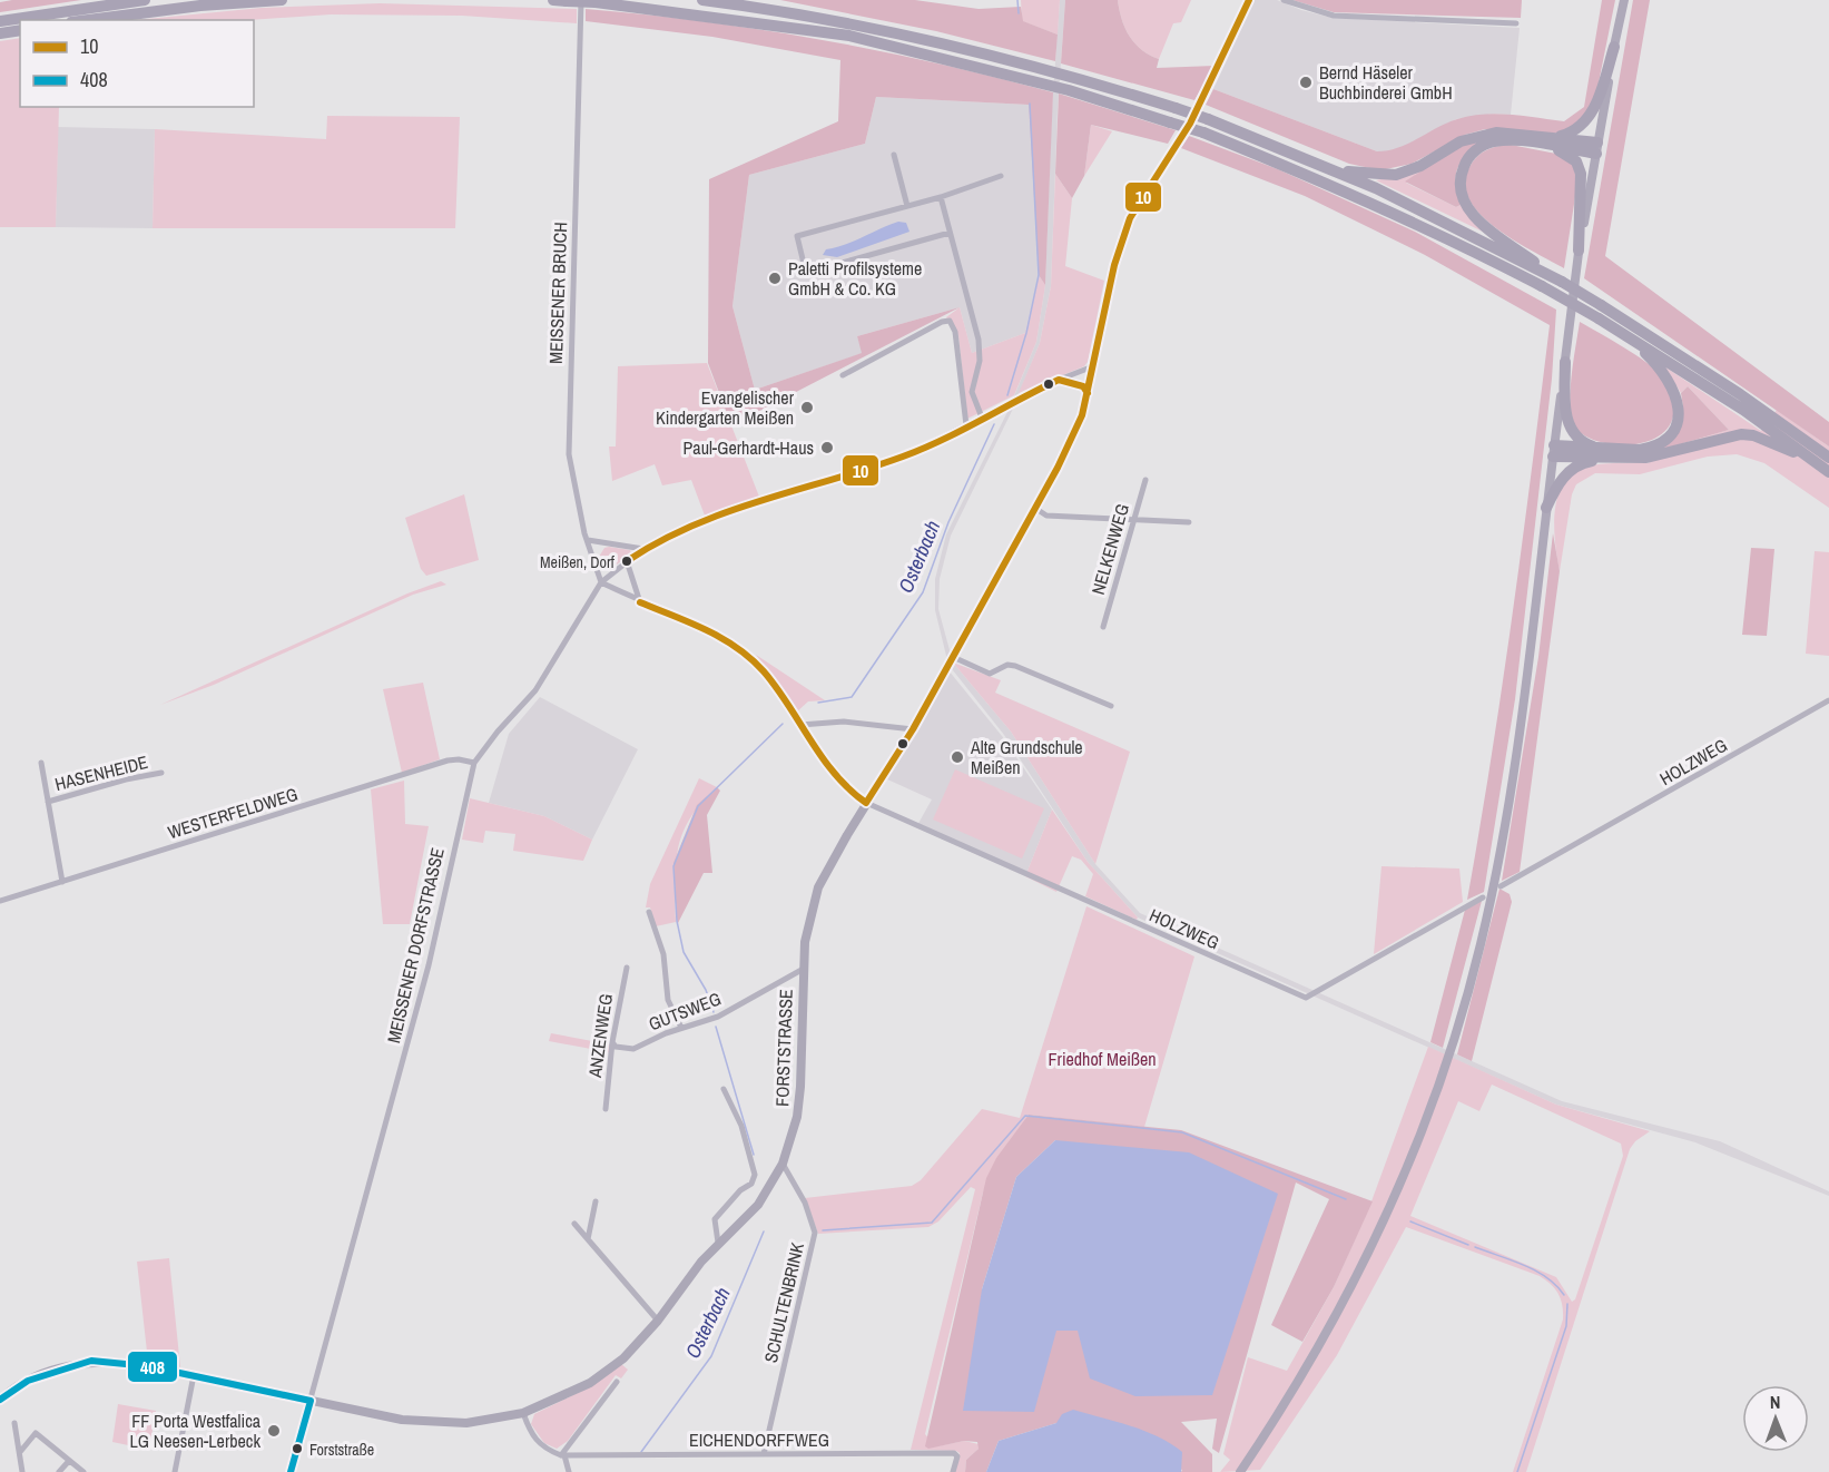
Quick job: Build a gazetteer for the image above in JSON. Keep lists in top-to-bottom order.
{
  "streets": {
    "street": [
      "MEISSENER BRUCH",
      "NELKENWEG",
      "HOLZWEG",
      "HASENHEIDE",
      "WESTERFELDWEG",
      "MEISSENER DORFSTRASSE",
      "GUTSWEG",
      "ANZENWEG",
      "FORSTSTRASSE",
      "SCHULTENBRINK",
      "EICHENDORFFWEG"
    ]
  },
  "crossings": [
    ["MEISSENER BRUCH", "MEISSENER DORFSTRASSE"],
    ["HOLZWEG", "FORSTSTRASSE"],
    ["HASENHEIDE", "WESTERFELDWEG"],
    ["WESTERFELDWEG", "MEISSENER DORFSTRASSE"],
    ["MEISSENER DORFSTRASSE", "FORSTSTRASSE"],
    ["GUTSWEG", "ANZENWEG"],
    ["GUTSWEG", "FORSTSTRASSE"],
    ["FORSTSTRASSE", "SCHULTENBRINK"],
    ["SCHULTENBRINK", "EICHENDORFFWEG"]
  ],
  "water": ["Osterbach"],
  "parks": ["Friedhof Meißen"],
  "places": [
    "Bernd Häseler Buchbinderei GmbH",
    "Paletti Profilsysteme GmbH & Co. KG",
    "Evangelischer Kindergarten Meißen",
    "Paul-Gerhardt-Haus",
    "Meißen, Dorf",
    "Alte Grundschule Meißen",
    "FF Porta Westfalica LG Neesen-Lerbeck",
    "Forststraße"
  ],
  "lines": ["transit line 10", "transit line 408"],
  "legend": ["10", "408"],
  "north": "top"
}
